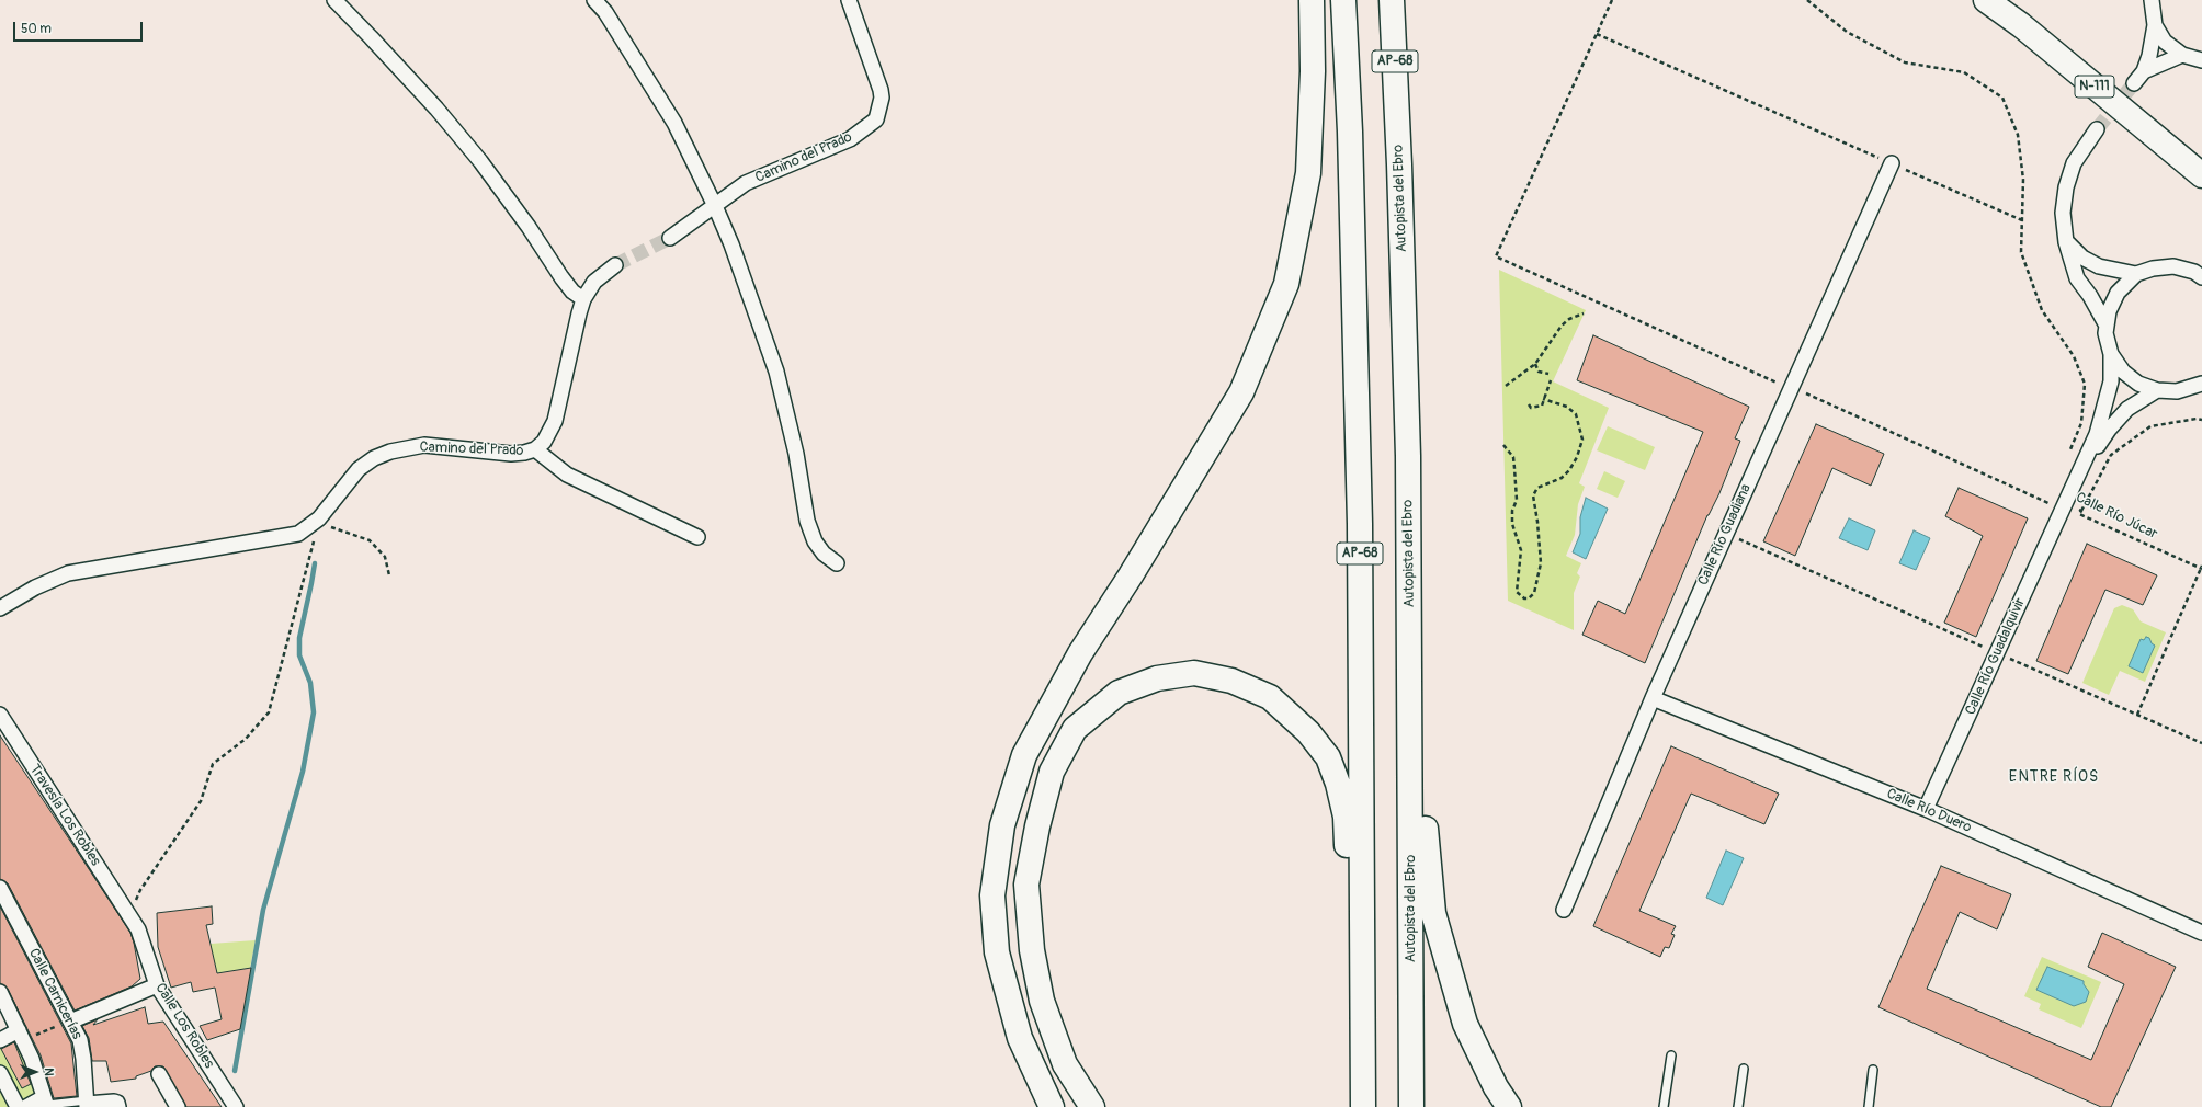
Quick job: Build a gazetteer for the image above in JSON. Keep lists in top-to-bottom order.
{
  "streets": {
    "highway": ["AP-68", "N-111", "Autopista del Ebro"],
    "street": [
      "Camino del Prado",
      "Calle Río Guadiana",
      "Calle Río Guadalquivir",
      "Calle Río Duero",
      "Travesía Los Robles",
      "Calle Carnicerías",
      "Calle Los Robles"
    ],
    "path": ["Calle Río Júcar"]
  },
  "crossings": [
    ["Calle Río Júcar", "Calle Río Guadalquivir"],
    ["Calle Río Guadiana", "Calle Río Duero"],
    ["Calle Río Guadalquivir", "Calle Río Duero"],
    ["Travesía Los Robles", "Calle Los Robles"]
  ],
  "districts": ["ENTRE RÍOS"],
  "scale_bar": "50 m",
  "north": "right"
}
